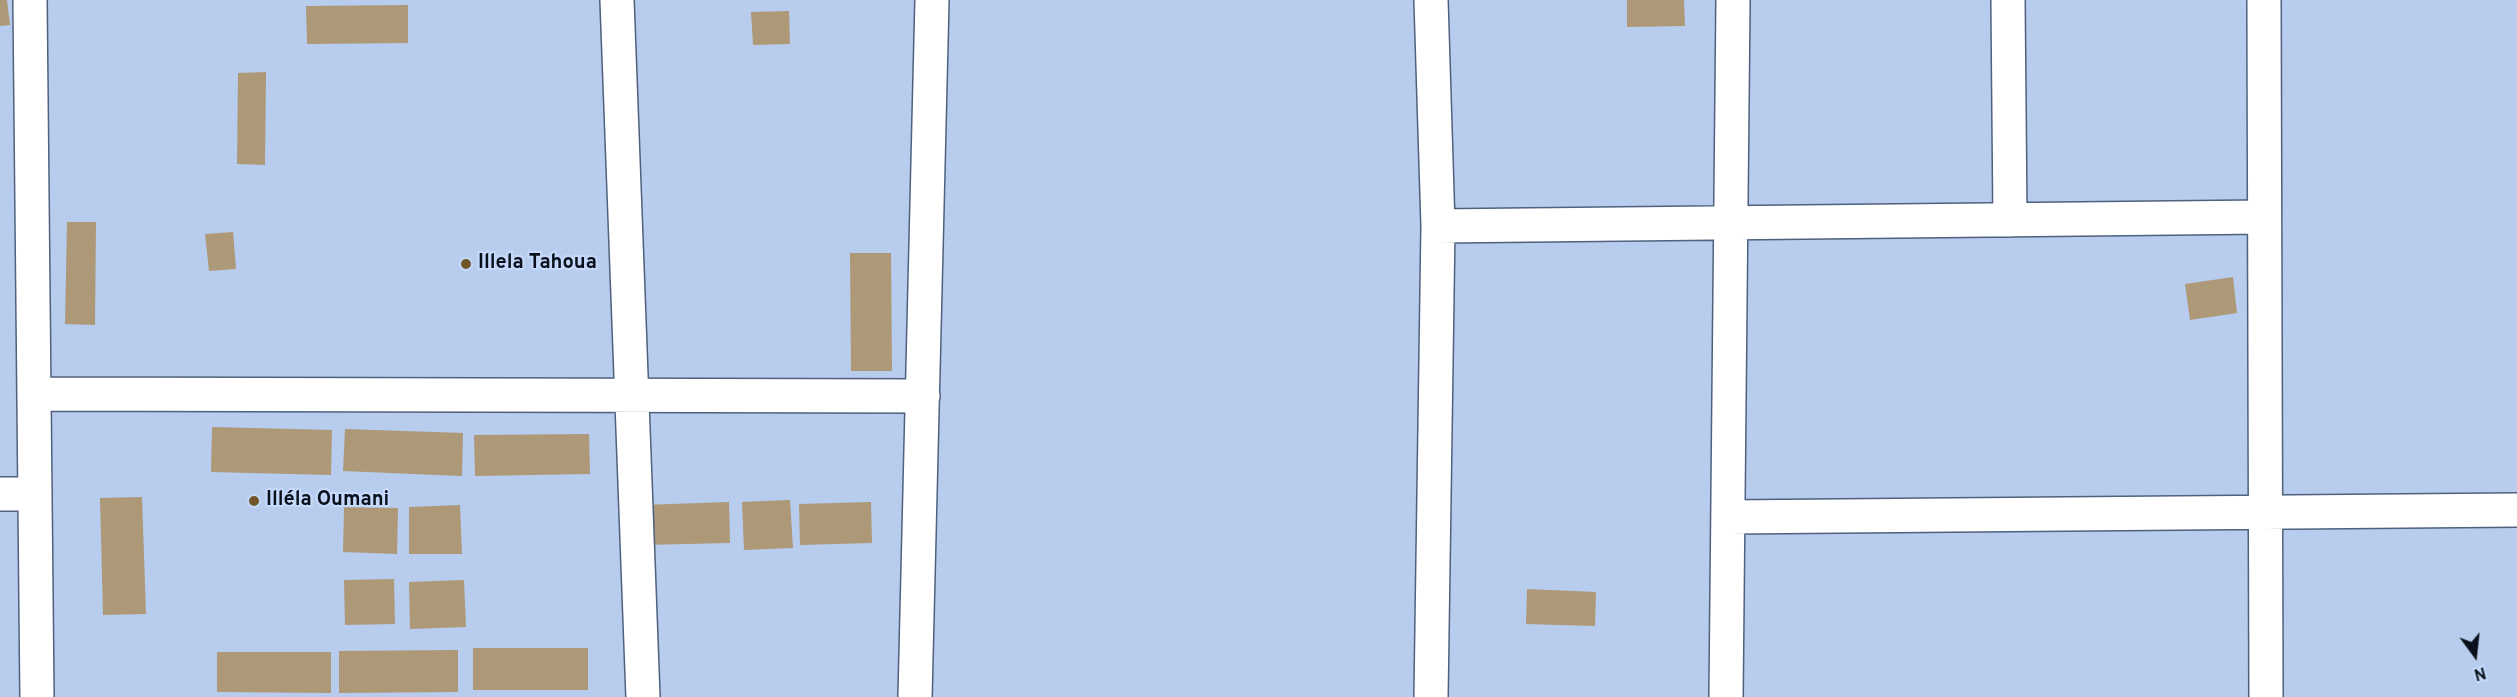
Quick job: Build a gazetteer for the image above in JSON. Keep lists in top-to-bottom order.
{
  "places": ["Illela Tahoua", "Illéla Oumani"],
  "north": "bottom"
}
